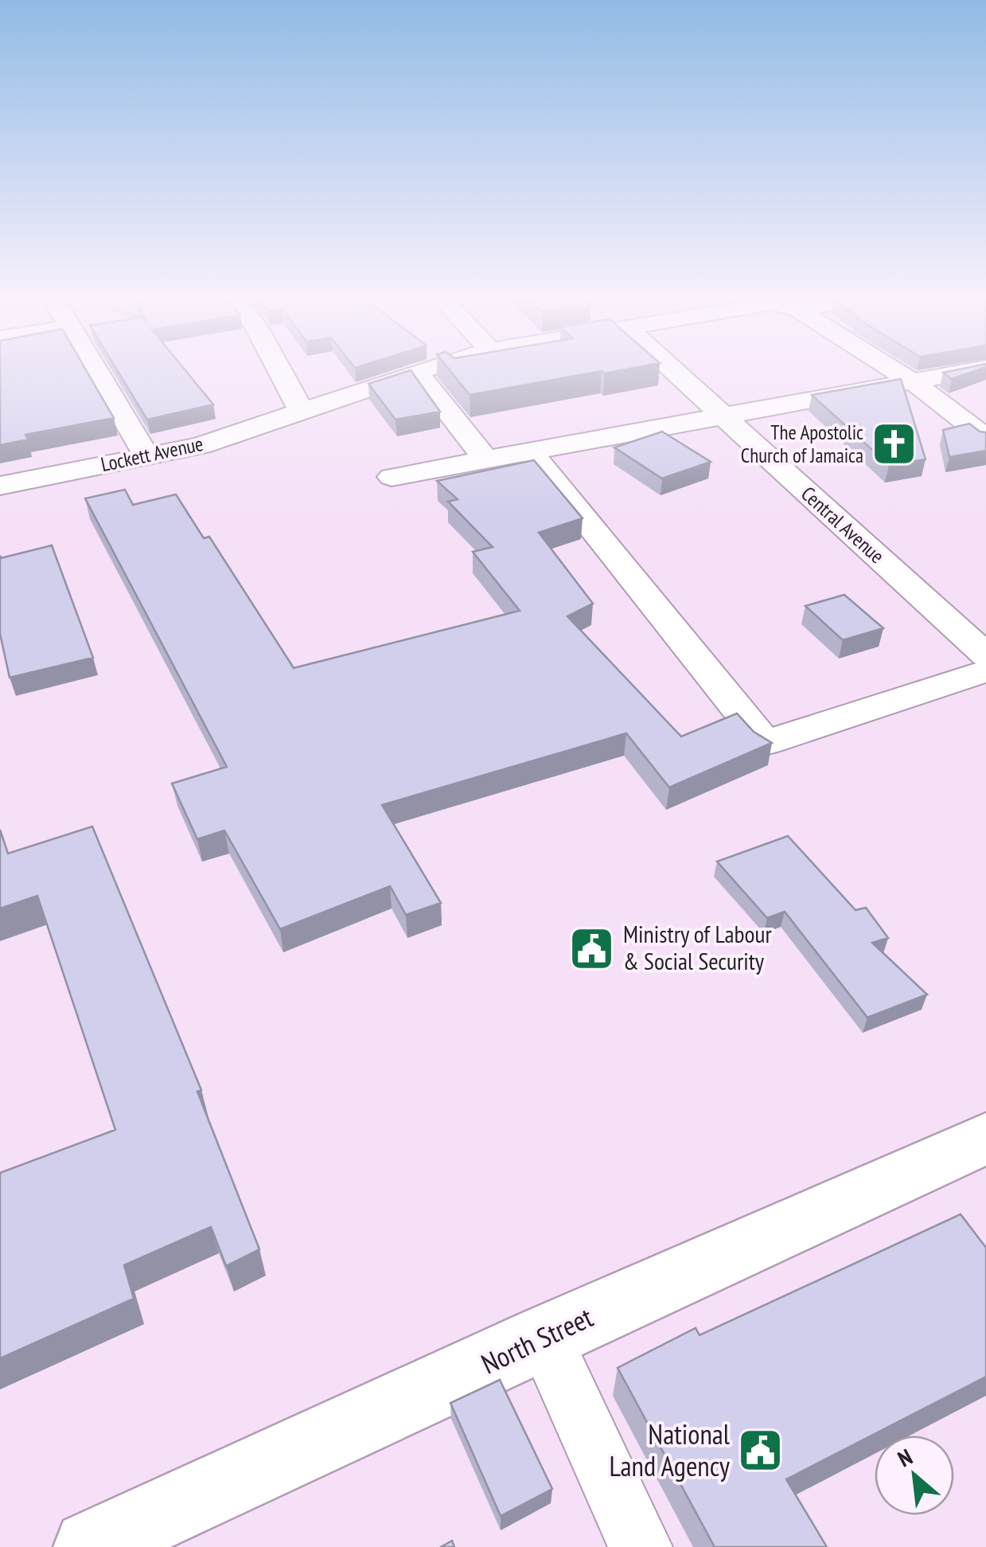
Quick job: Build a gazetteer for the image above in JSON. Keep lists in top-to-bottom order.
{
  "streets": {
    "street": ["Lockett Avenue", "Central Avenue", "North Street"]
  },
  "places": {
    "church": ["The Apostolic Church of Jamaica"],
    "public building": ["Ministry of Labour & Social Security", "National Land Agency"]
  },
  "north": "top left"
}
